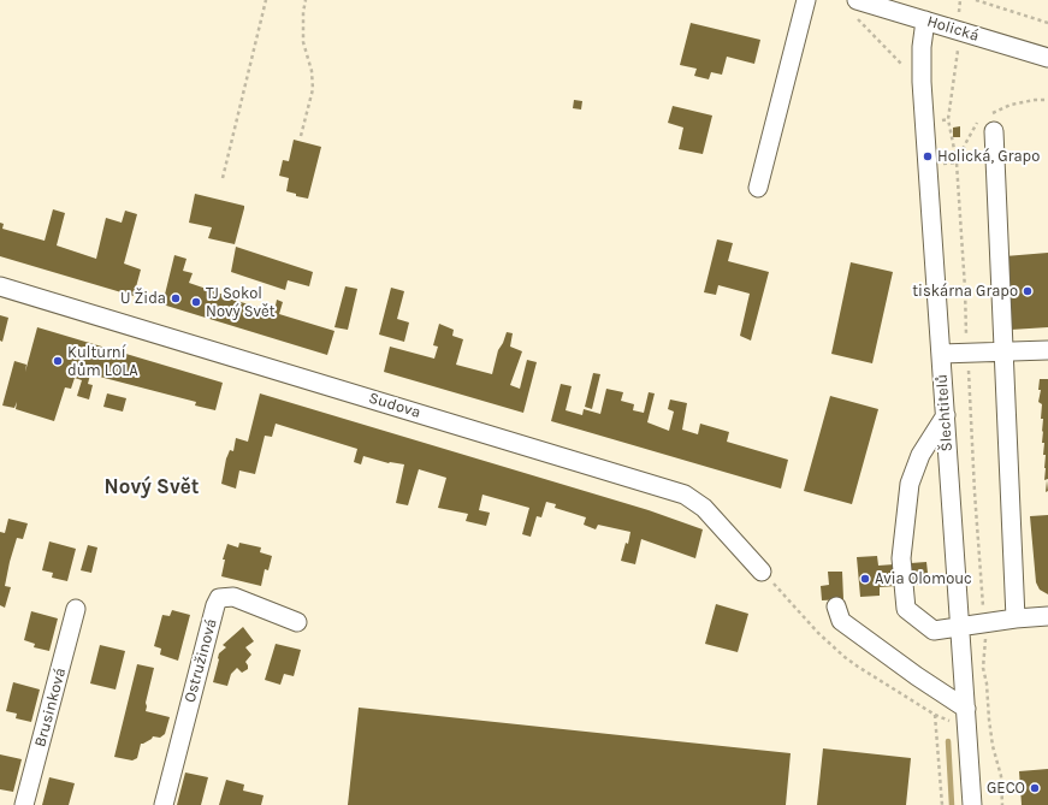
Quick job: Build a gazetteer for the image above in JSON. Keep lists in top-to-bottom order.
{
  "streets": {
    "street": [
      "Holická",
      "Sudova",
      "Šlechtitelů",
      "Ostružinová",
      "Brusinková"
    ]
  },
  "crossings": [
    ["Holická", "Šlechtitelů"]
  ],
  "districts": ["Nový Svět"],
  "places": [
    "Holická, Grapo",
    "tiskárna Grapo",
    "U Žida",
    "TJ Sokol Nový Svět",
    "Kulturní dům LOLA",
    "Avia Olomouc",
    "GECO"
  ]
}
